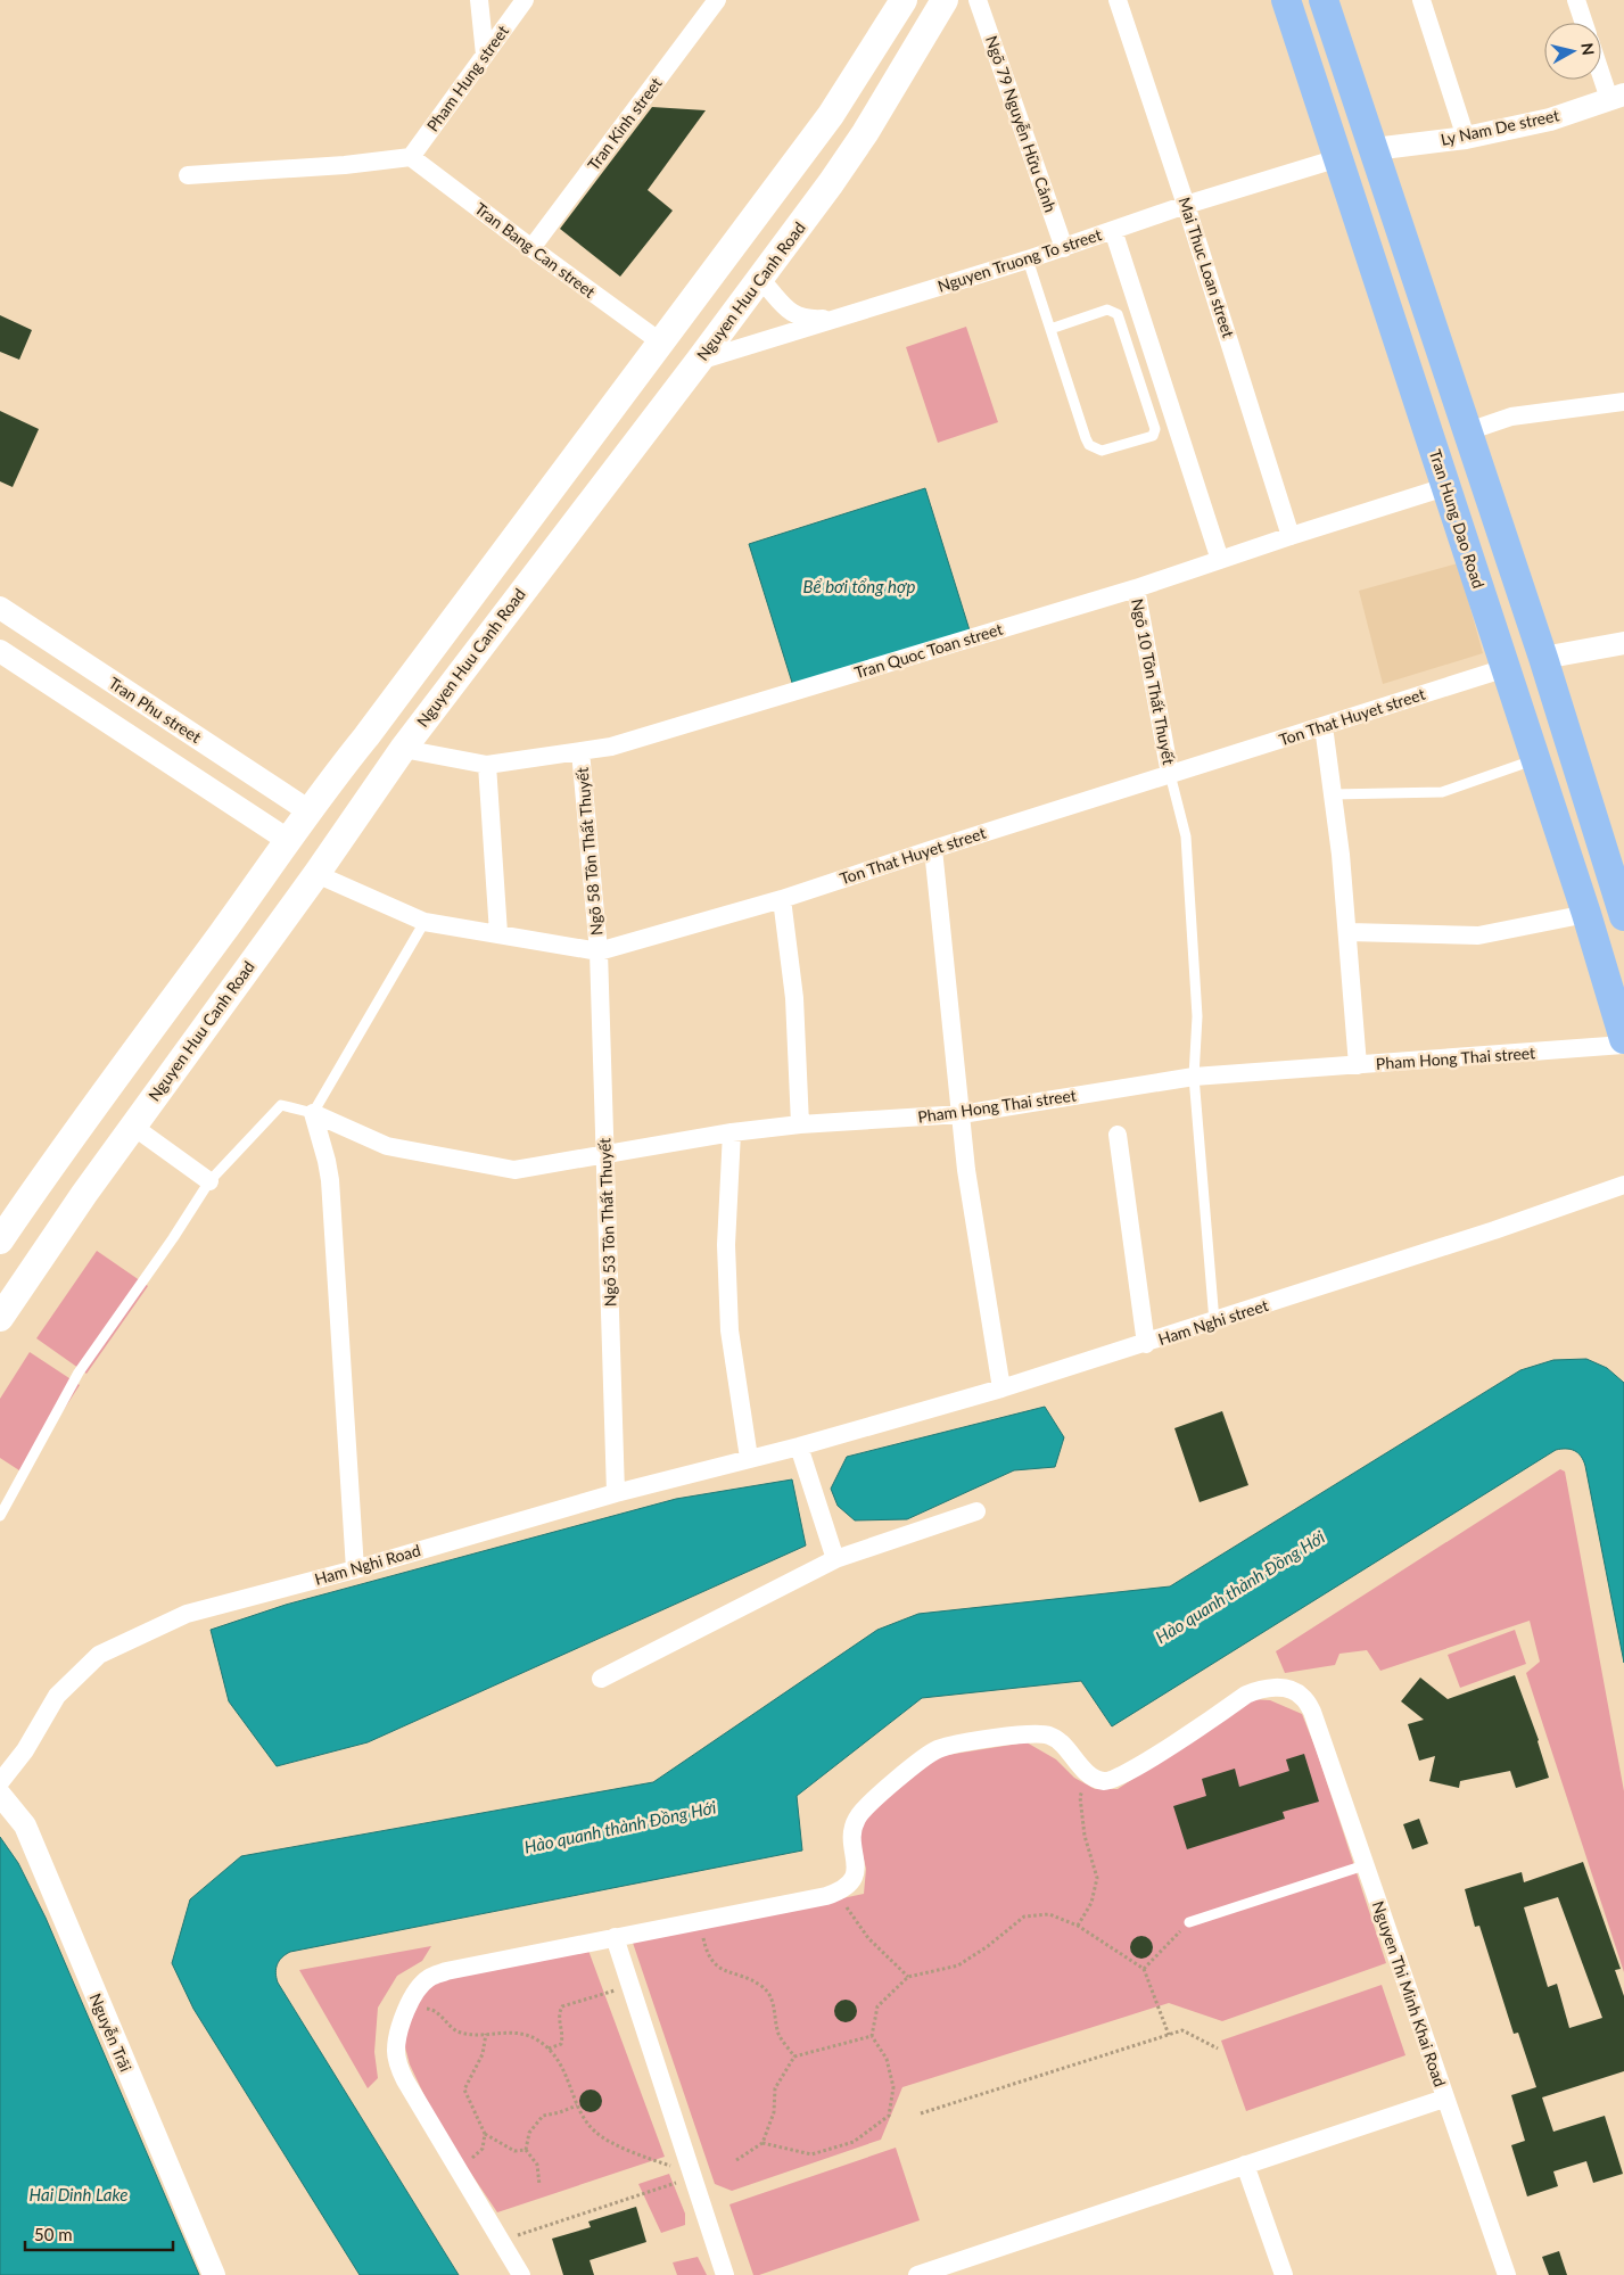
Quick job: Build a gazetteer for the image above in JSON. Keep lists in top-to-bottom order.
{
  "streets": {
    "main road": ["Nguyen Huu Canh Road", "Tran Hung Dao Road"],
    "street": [
      "Pham Hung street",
      "Tran Kinh street",
      "Ngõ 79 Nguyễn Hữu Cảnh",
      "Ly Nam De street",
      "Tran Bang Can street",
      "Nguyen Truong To street",
      "Mai Thuc Loan street",
      "Tran Quoc Toan street",
      "Ngõ 10 Tôn Thất Thuyết",
      "Tran Phu street",
      "Ton That Huyet street",
      "Ngõ 58 Tôn Thất Thuyết",
      "Pham Hong Thai street",
      "Ngõ 53 Tôn Thất Thuyết",
      "Ham Nghi street",
      "Ham Nghi Road",
      "Nguyen Thi Minh Khai Road",
      "Nguyễn Trãi"
    ]
  },
  "crossings": [
    ["Pham Hung street", "Tran Bang Can street"],
    ["Tran Kinh street", "Tran Bang Can street"],
    ["Ngõ 79 Nguyễn Hữu Cảnh", "Nguyen Truong To street"],
    ["Nguyen Truong To street", "Mai Thuc Loan street"],
    ["Nguyen Truong To street", "Nguyen Huu Canh Road"],
    ["Nguyen Truong To street", "Tran Hung Dao Road"],
    ["Mai Thuc Loan street", "Tran Quoc Toan street"],
    ["Nguyen Huu Canh Road", "Tran Quoc Toan street"],
    ["Nguyen Huu Canh Road", "Ton That Huyet street"],
    ["Tran Hung Dao Road", "Tran Quoc Toan street"],
    ["Tran Hung Dao Road", "Ton That Huyet street"],
    ["Tran Quoc Toan street", "Ngõ 10 Tôn Thất Thuyết"],
    ["Tran Quoc Toan street", "Ngõ 58 Tôn Thất Thuyết"],
    ["Ngõ 10 Tôn Thất Thuyết", "Ton That Huyet street"],
    ["Ton That Huyet street", "Ngõ 58 Tôn Thất Thuyết"],
    ["Ton That Huyet street", "Ngõ 53 Tôn Thất Thuyết"],
    ["Ngõ 58 Tôn Thất Thuyết", "Ngõ 53 Tôn Thất Thuyết"],
    ["Pham Hong Thai street", "Ngõ 53 Tôn Thất Thuyết"],
    ["Ngõ 53 Tôn Thất Thuyết", "Ham Nghi Road"],
    ["Ham Nghi street", "Ham Nghi Road"]
  ],
  "water": ["Bể bơi tổng hợp", "Hào quanh thành Đồng Hới", "Hai Dinh Lake"],
  "scale_bar": "50 m",
  "north": "right"
}
